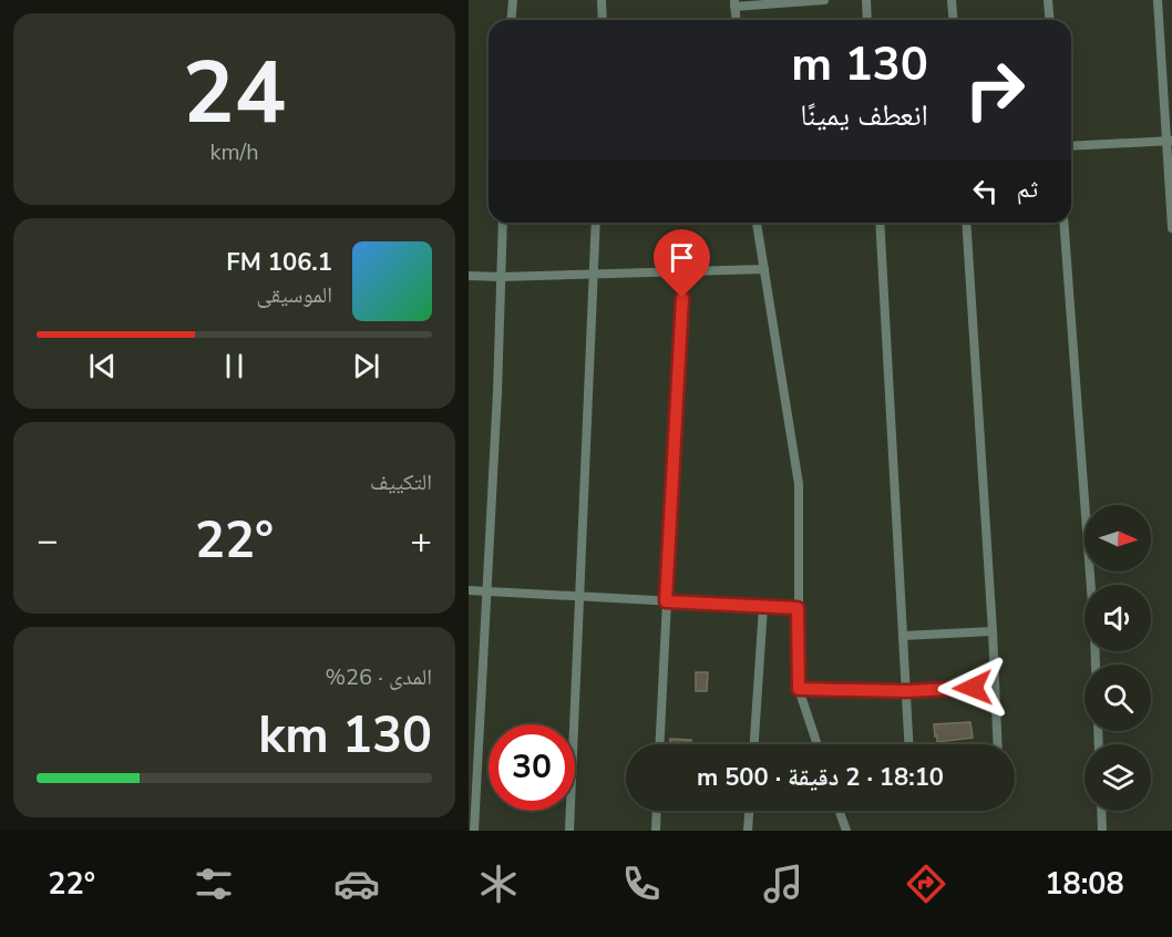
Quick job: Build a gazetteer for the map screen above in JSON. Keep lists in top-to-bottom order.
{
  "north": "right",
  "page": {
    "tile": [
      ["24", "km/h"],
      "التكييف",
      ["المدى · 26%", "130 km"]
    ],
    "turn": ["130 m", "انعطف يمينًا"],
    "then": "ثم",
    "song": ["106.1 FM", "الموسيقى"],
    "heat": ["−", "22°", "+"],
    "limit": "30",
    "trip": "18:10 · 2 دقيقة · 500 m",
    "tabs": ["18:08", "22°"]
  }
}
